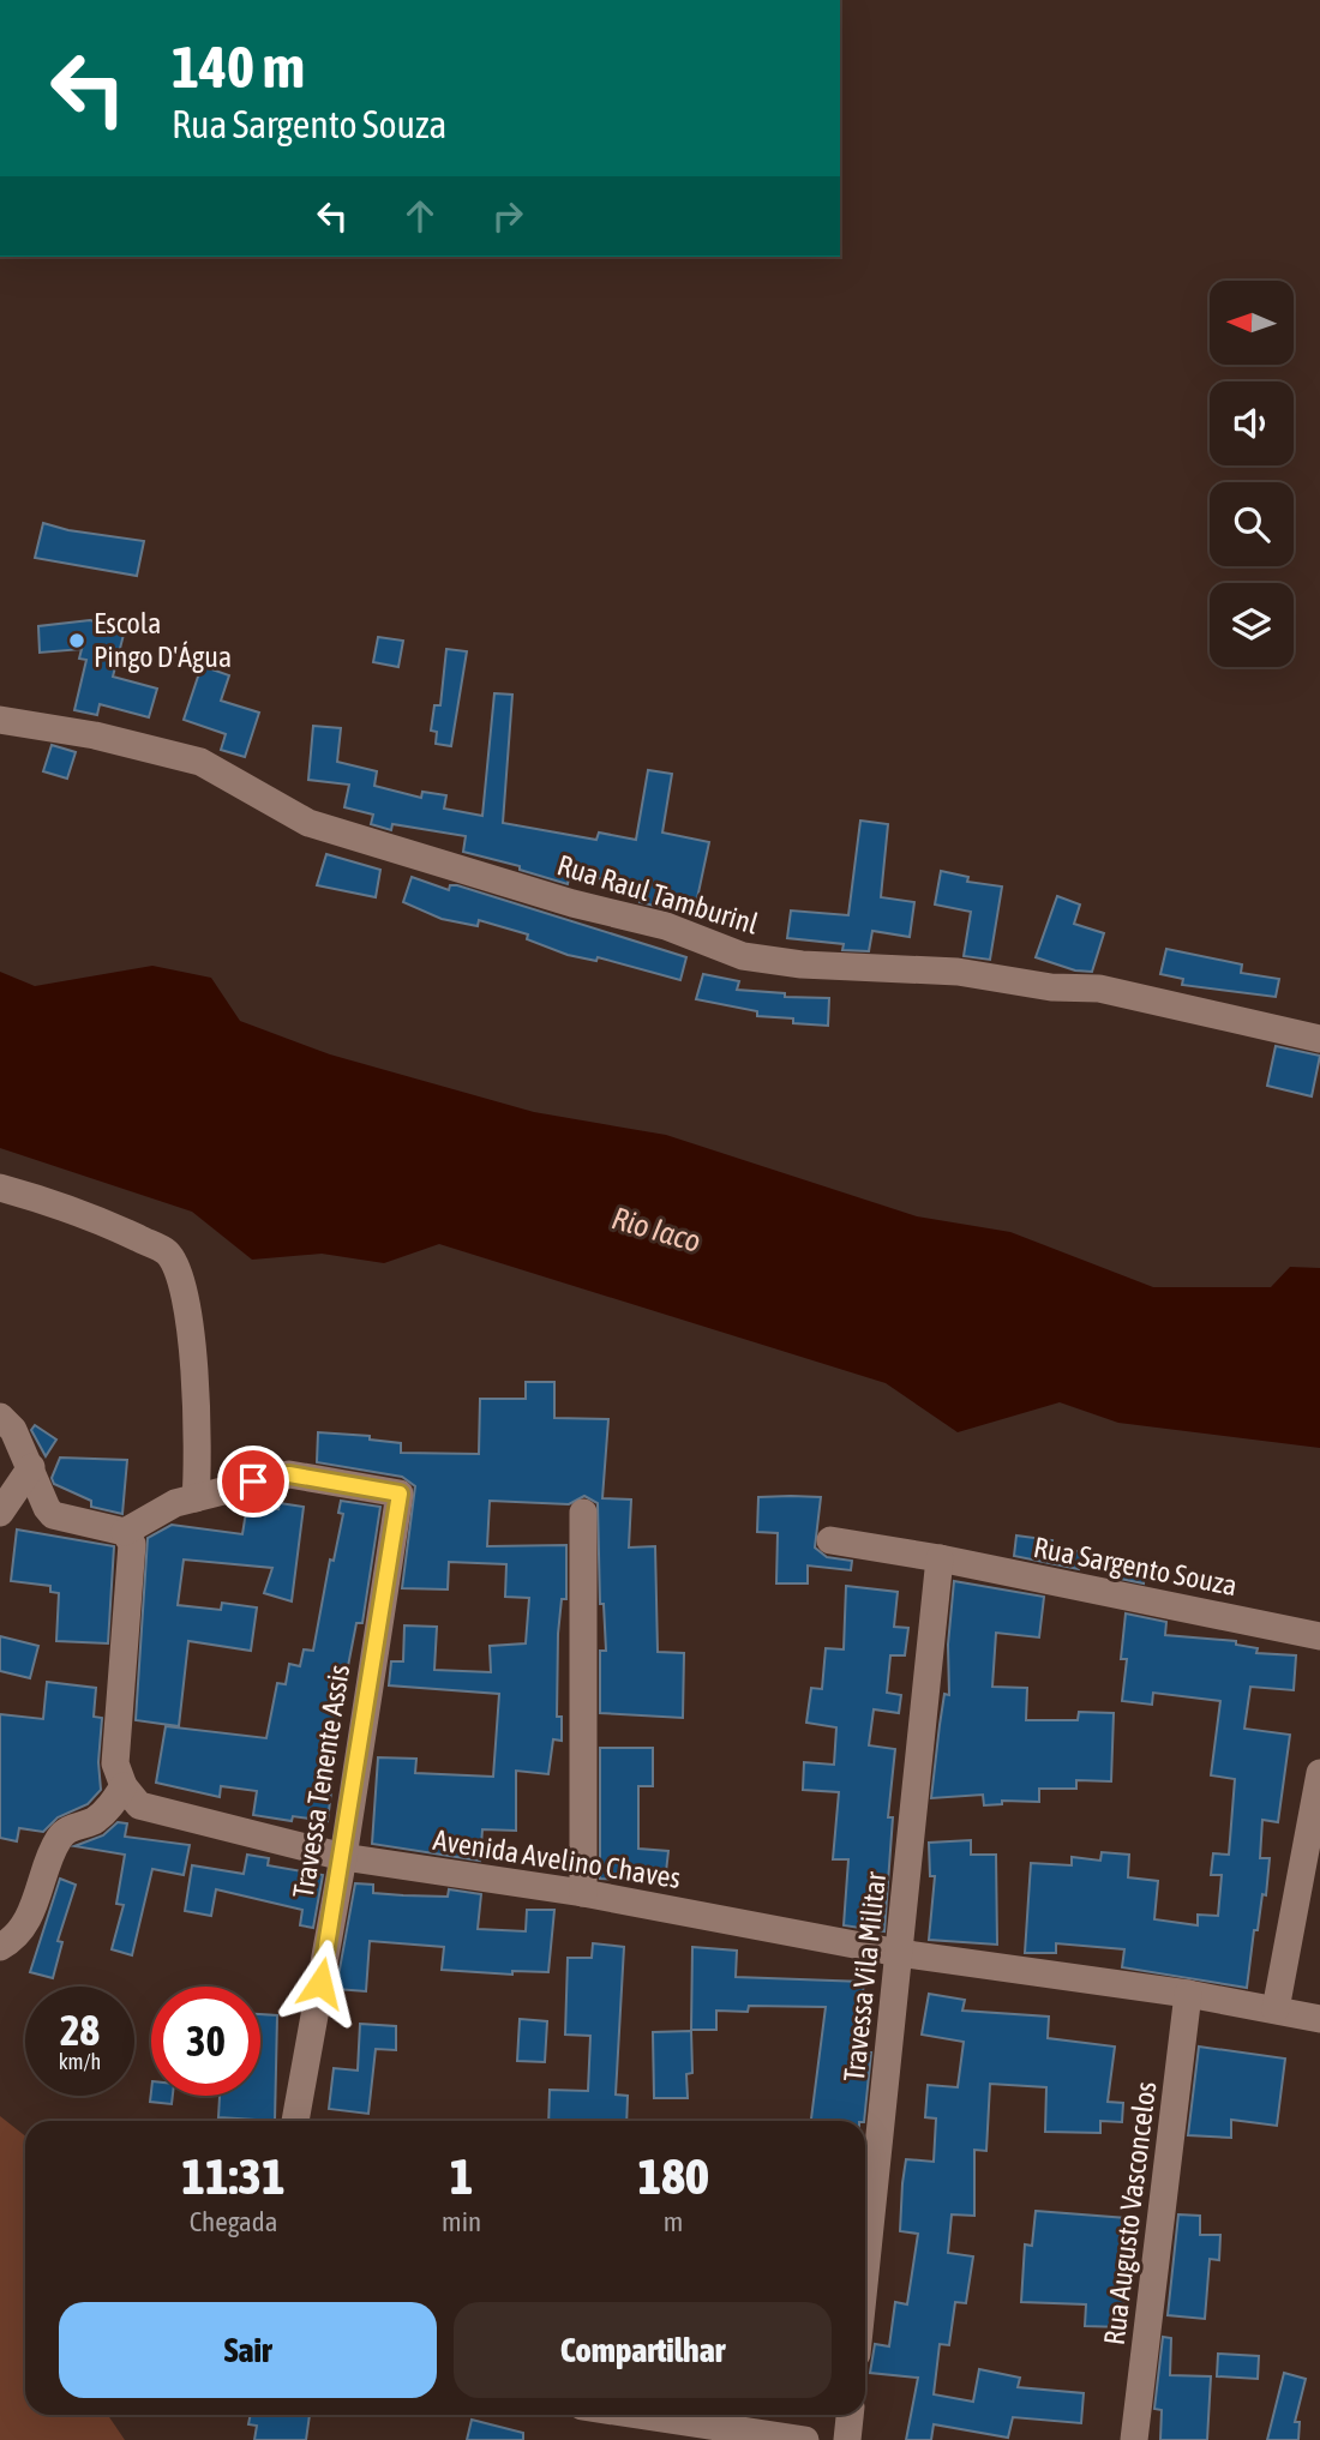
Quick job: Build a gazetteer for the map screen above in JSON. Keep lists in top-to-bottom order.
{
  "streets": {
    "street": [
      "Rua Raul Tamburinl",
      "Rua Sargento Souza",
      "Travessa Tenente Assis",
      "Avenida Avelino Chaves",
      "Travessa Vila Militar",
      "Rua Augusto Vasconcelos"
    ]
  },
  "crossings": [
    ["Rua Sargento Souza", "Travessa Vila Militar"],
    ["Travessa Tenente Assis", "Avenida Avelino Chaves"],
    ["Avenida Avelino Chaves", "Travessa Vila Militar"],
    ["Avenida Avelino Chaves", "Rua Augusto Vasconcelos"]
  ],
  "water": ["Rio Iaco"],
  "places": ["Escola Pingo D'Água"],
  "north": "left",
  "page": {
    "turn": ["140 m", "Rua Sargento Souza"],
    "speed": "28 km/h",
    "limit": "30",
    "eta": [
      "11:31",
      "Chegada",
      "1",
      "min",
      "180",
      "m"
    ],
    "buttons": ["Sair", "Compartilhar"]
  }
}
